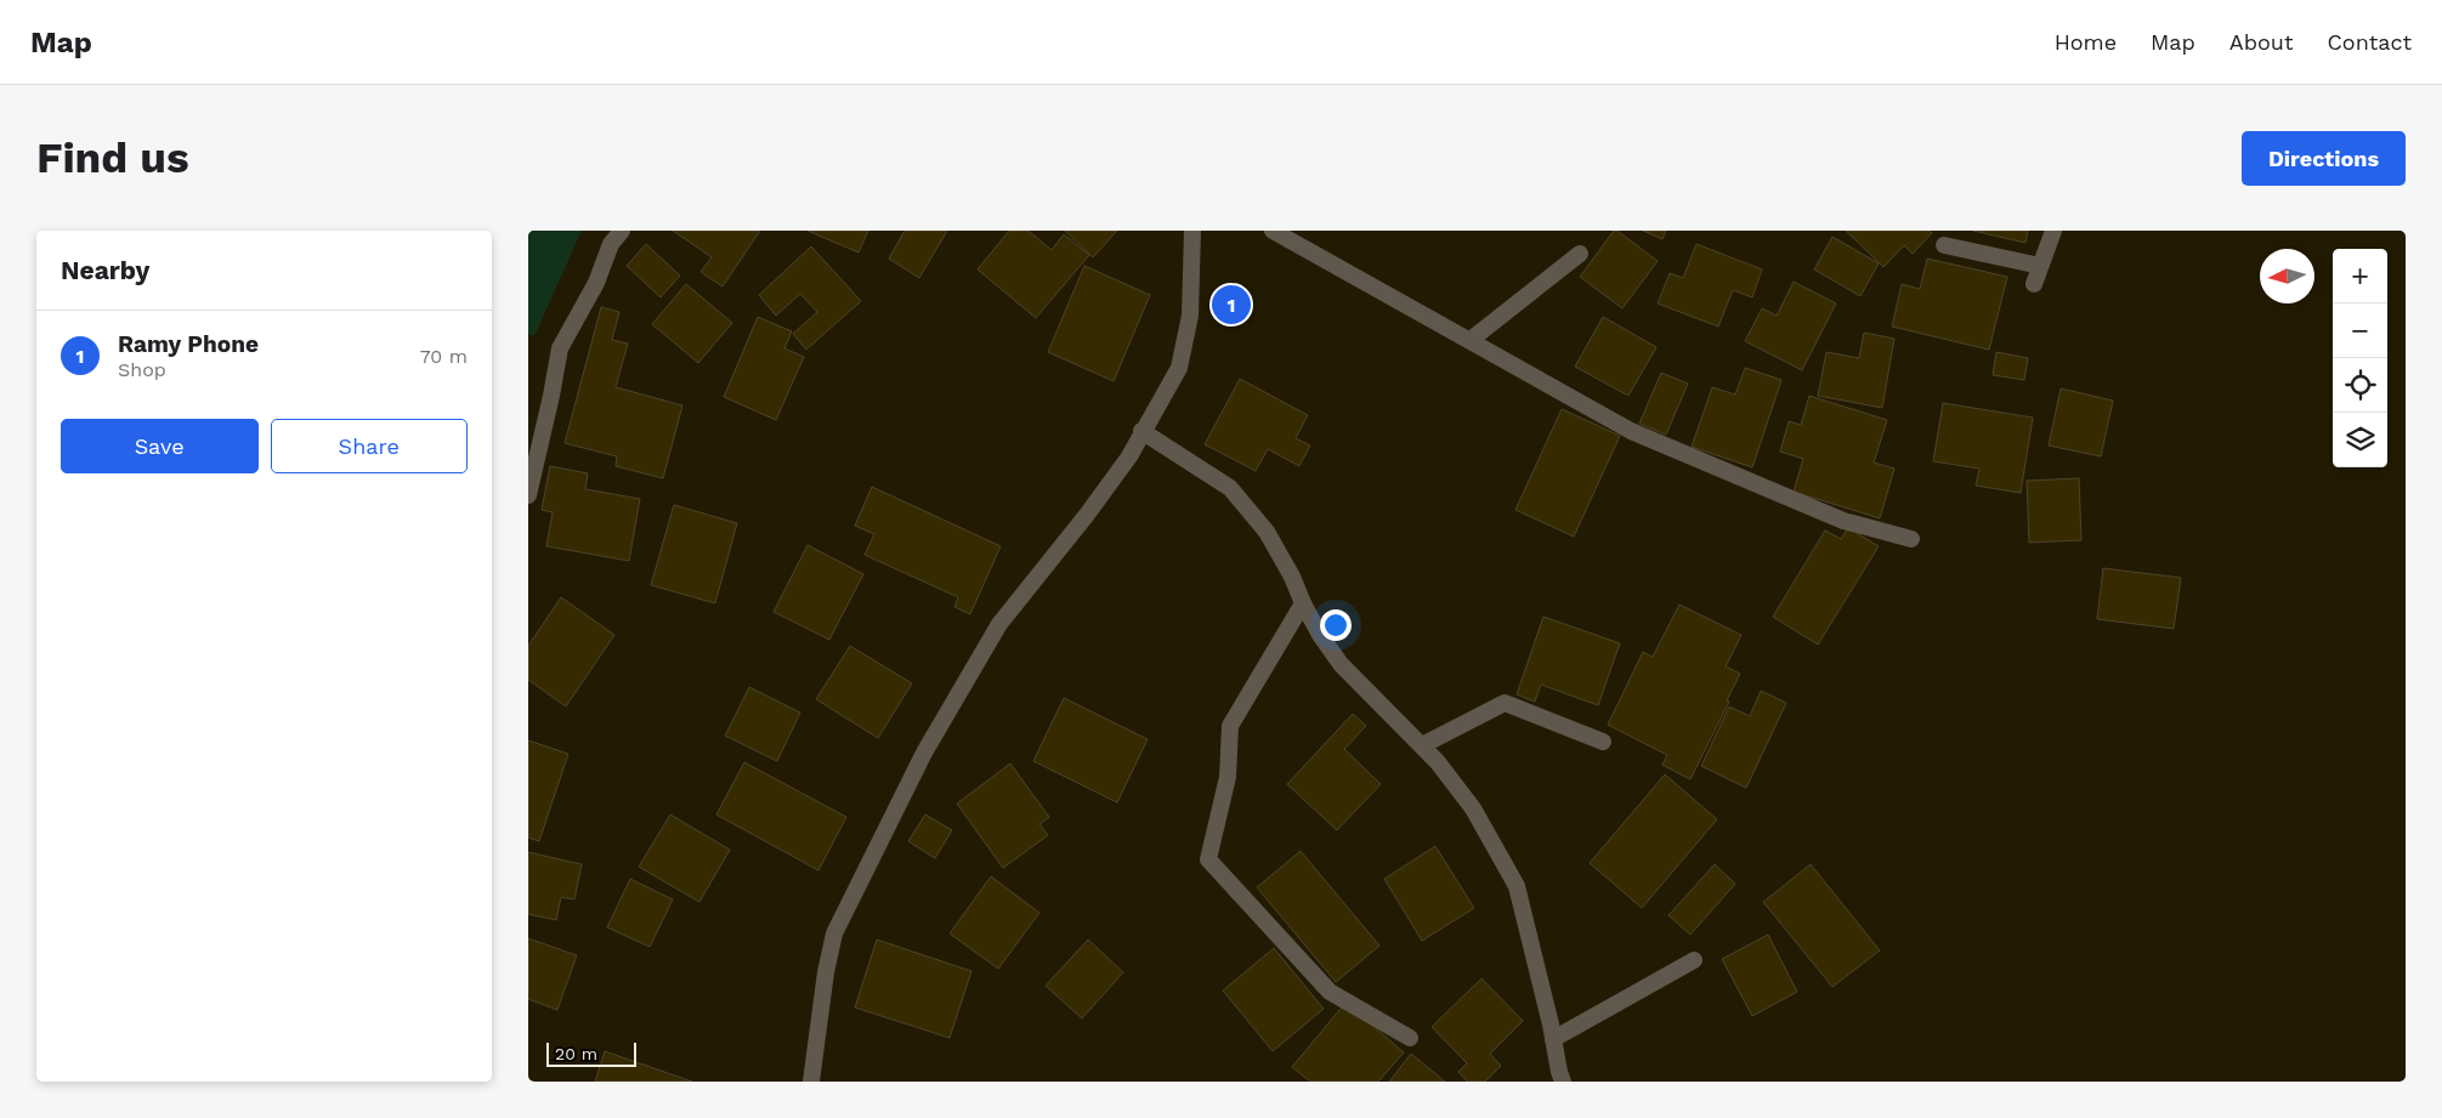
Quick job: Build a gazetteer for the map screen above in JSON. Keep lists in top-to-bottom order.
{
  "scale_bar": "20 m",
  "north": "left",
  "page": {
    "header": "Map",
    "nav": [
      "Home",
      "Map",
      "About",
      "Contact"
    ],
    "buttons": [
      "Directions",
      ["Save", "Share"]
    ],
    "title": "Find us",
    "heading": "Nearby",
    "map_buttons": ["+", "−"],
    "pins": "1",
    "list": [
      {
        "mark": "1",
        "name": "Ramy Phone",
        "note": "Shop",
        "value": "70 m"
      }
    ],
    "scale": "20 m"
  }
}
